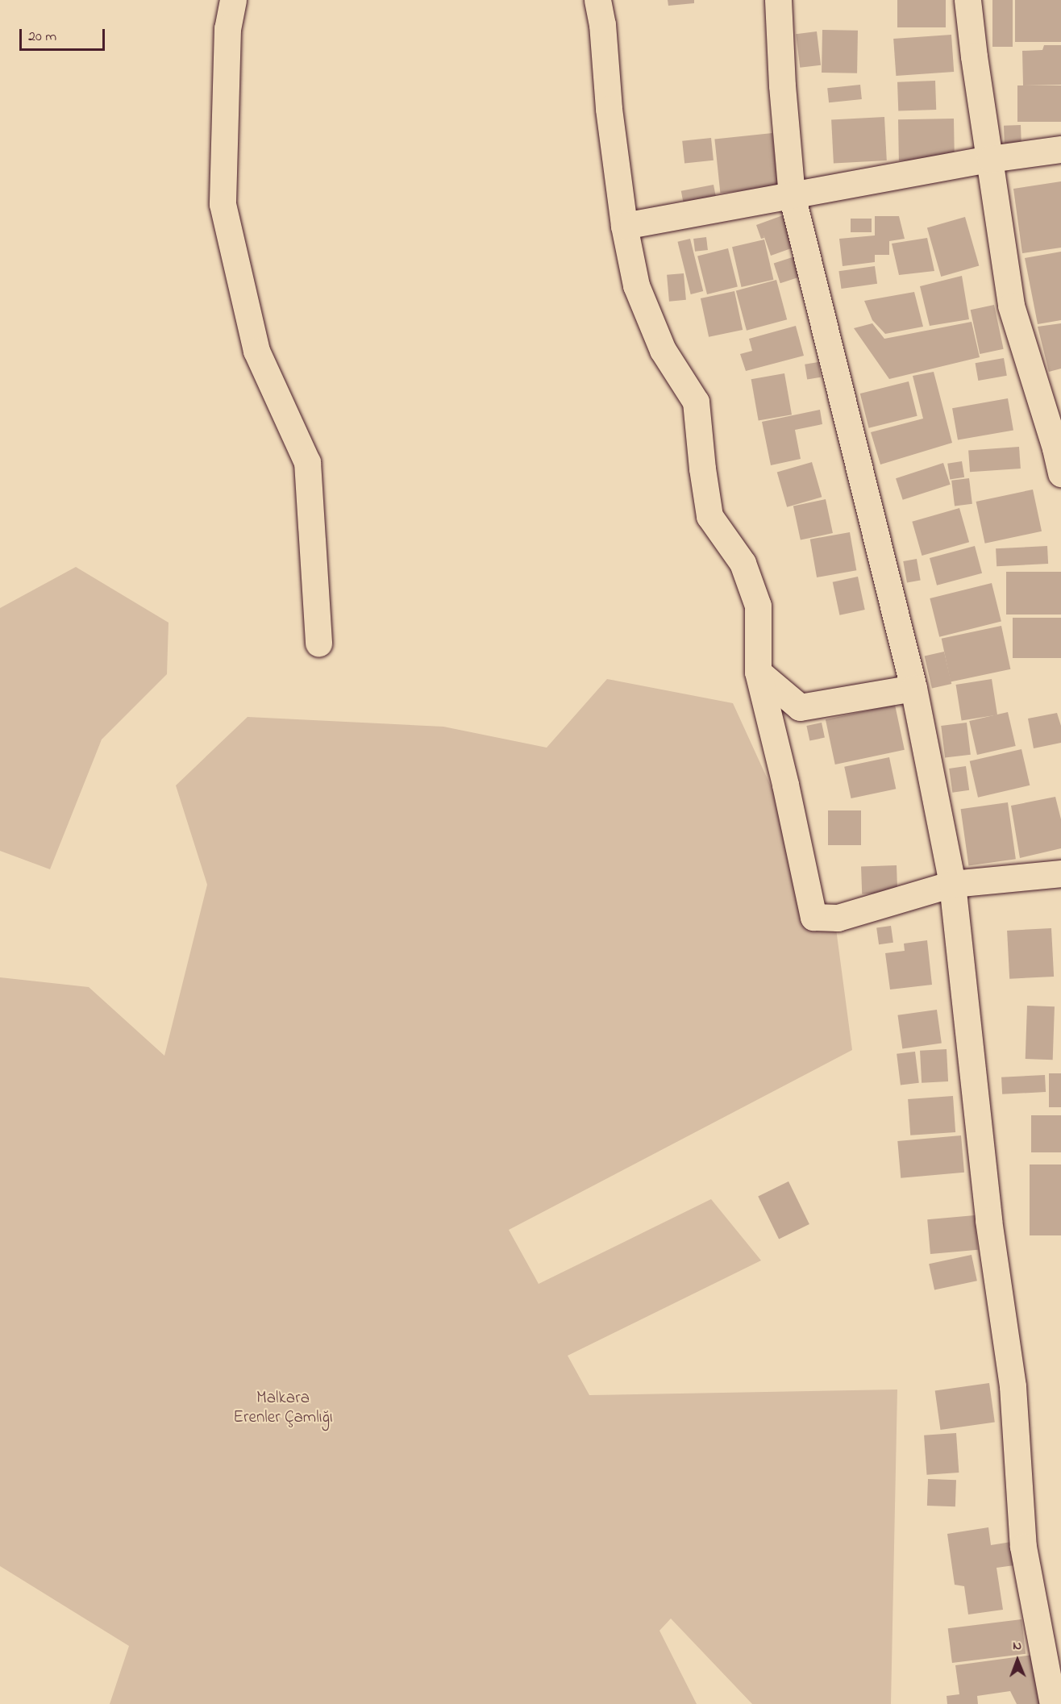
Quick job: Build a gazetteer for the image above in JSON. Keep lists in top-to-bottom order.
{
  "parks": ["Malkara Erenler Çamlığı"],
  "scale_bar": "20 m",
  "north": "top"
}
